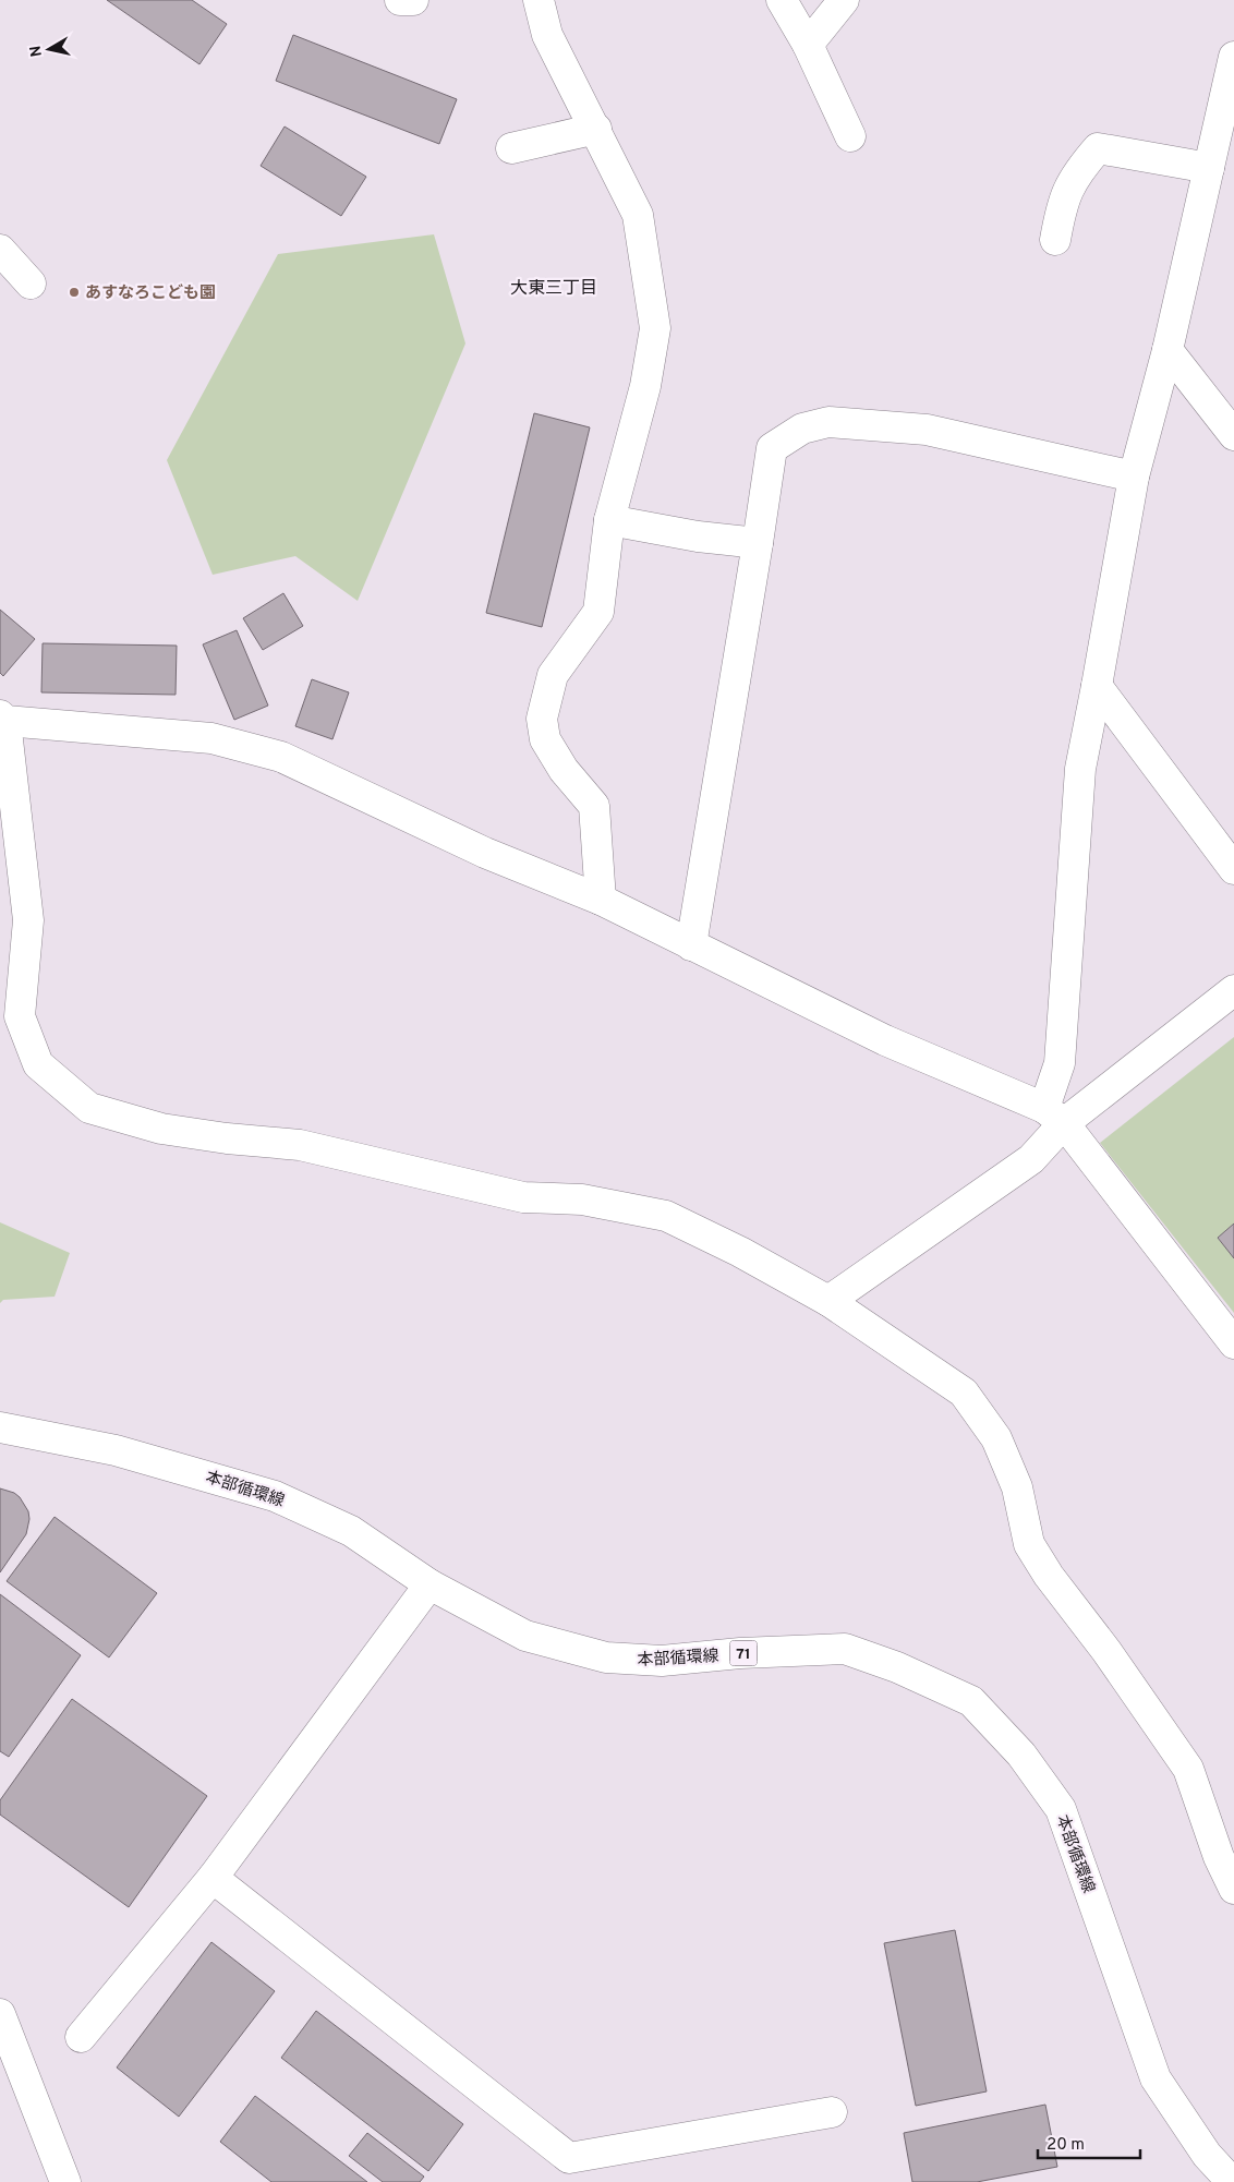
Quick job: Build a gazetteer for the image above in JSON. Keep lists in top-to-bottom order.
{
  "streets": {
    "street": ["本部循環線", "71"]
  },
  "districts": ["大東三丁目"],
  "places": ["あすなろこども園"],
  "scale_bar": "20 m",
  "north": "left"
}
